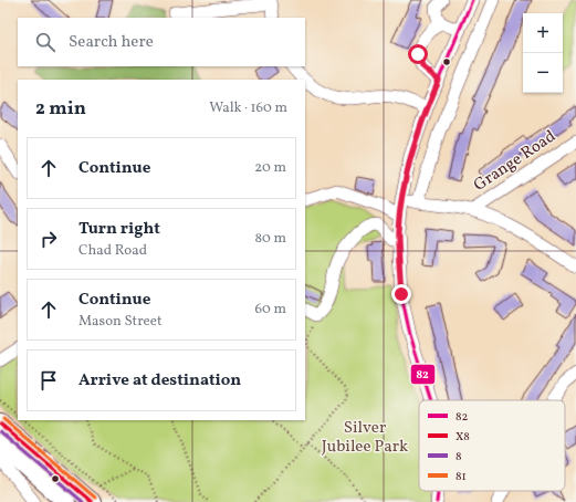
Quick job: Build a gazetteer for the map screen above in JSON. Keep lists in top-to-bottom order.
{
  "streets": {
    "street": ["Grange Road"]
  },
  "parks": ["Silver Jubilee Park"],
  "lines": [
    "transit line 82",
    "transit line 81",
    "transit line X8",
    "transit line 8"
  ],
  "legend": [
    "82",
    "X8",
    "8",
    "81"
  ],
  "page": {
    "map_buttons": ["+", "−"],
    "search": "Search here",
    "heading": ["2 min", "Walk · 160 m"],
    "list": [
      ["Continue", "20 m"],
      ["Turn right", "Chad Road", "80 m"],
      ["Continue", "Mason Street", "60 m"],
      "Arrive at destination"
    ]
  }
}
